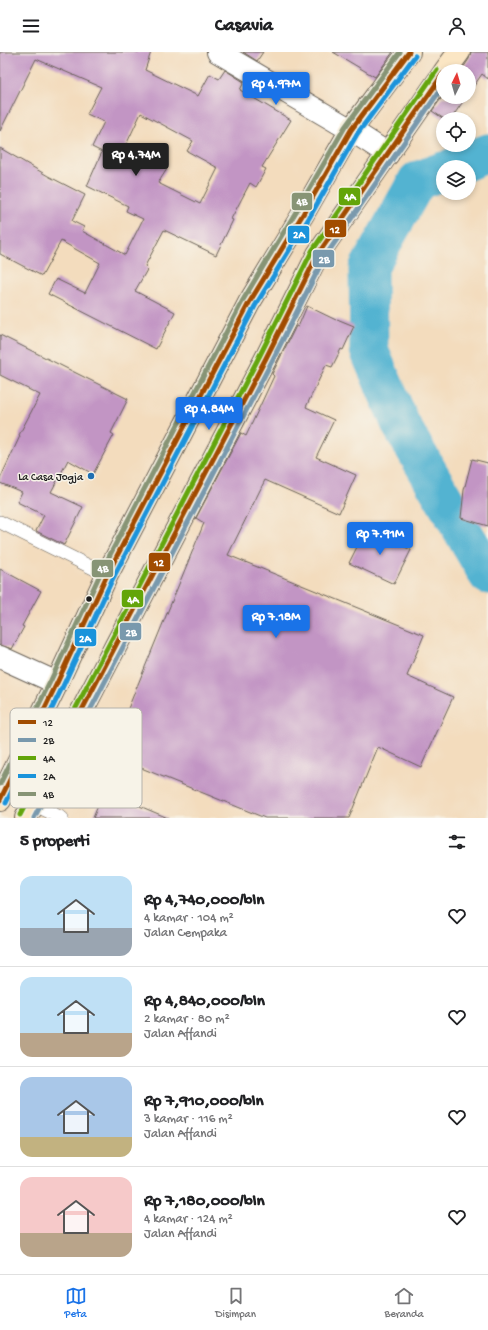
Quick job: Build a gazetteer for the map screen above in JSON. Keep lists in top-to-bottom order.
{
  "places": ["La Casa Jogja"],
  "lines": [
    "transit line 12",
    "transit line 4B",
    "transit line 2A",
    "transit line 4A",
    "transit line 2B"
  ],
  "legend": [
    "12",
    "2B",
    "4A",
    "2A",
    "4B"
  ],
  "north": "top",
  "page": {
    "header": "Casavia",
    "price": [
      "Rp 4.97M",
      "Rp 4.74M",
      "Rp 4.84M",
      "Rp 7.91M",
      "Rp 7.18M"
    ],
    "heading": "5 properti",
    "list": [
      {
        "name": "Rp 4,740,000/bln",
        "note": "4 kamar · 104 m² · Jalan Cempaka"
      },
      {
        "name": "Rp 4,840,000/bln",
        "note": "2 kamar · 80 m² · Jalan Affandi"
      },
      {
        "name": "Rp 7,910,000/bln",
        "note": "3 kamar · 116 m² · Jalan Affandi"
      },
      {
        "name": "Rp 7,180,000/bln",
        "note": "4 kamar · 124 m² · Jalan Affandi"
      }
    ],
    "tabs": ["Peta", "Disimpan", "Beranda"]
  }
}
